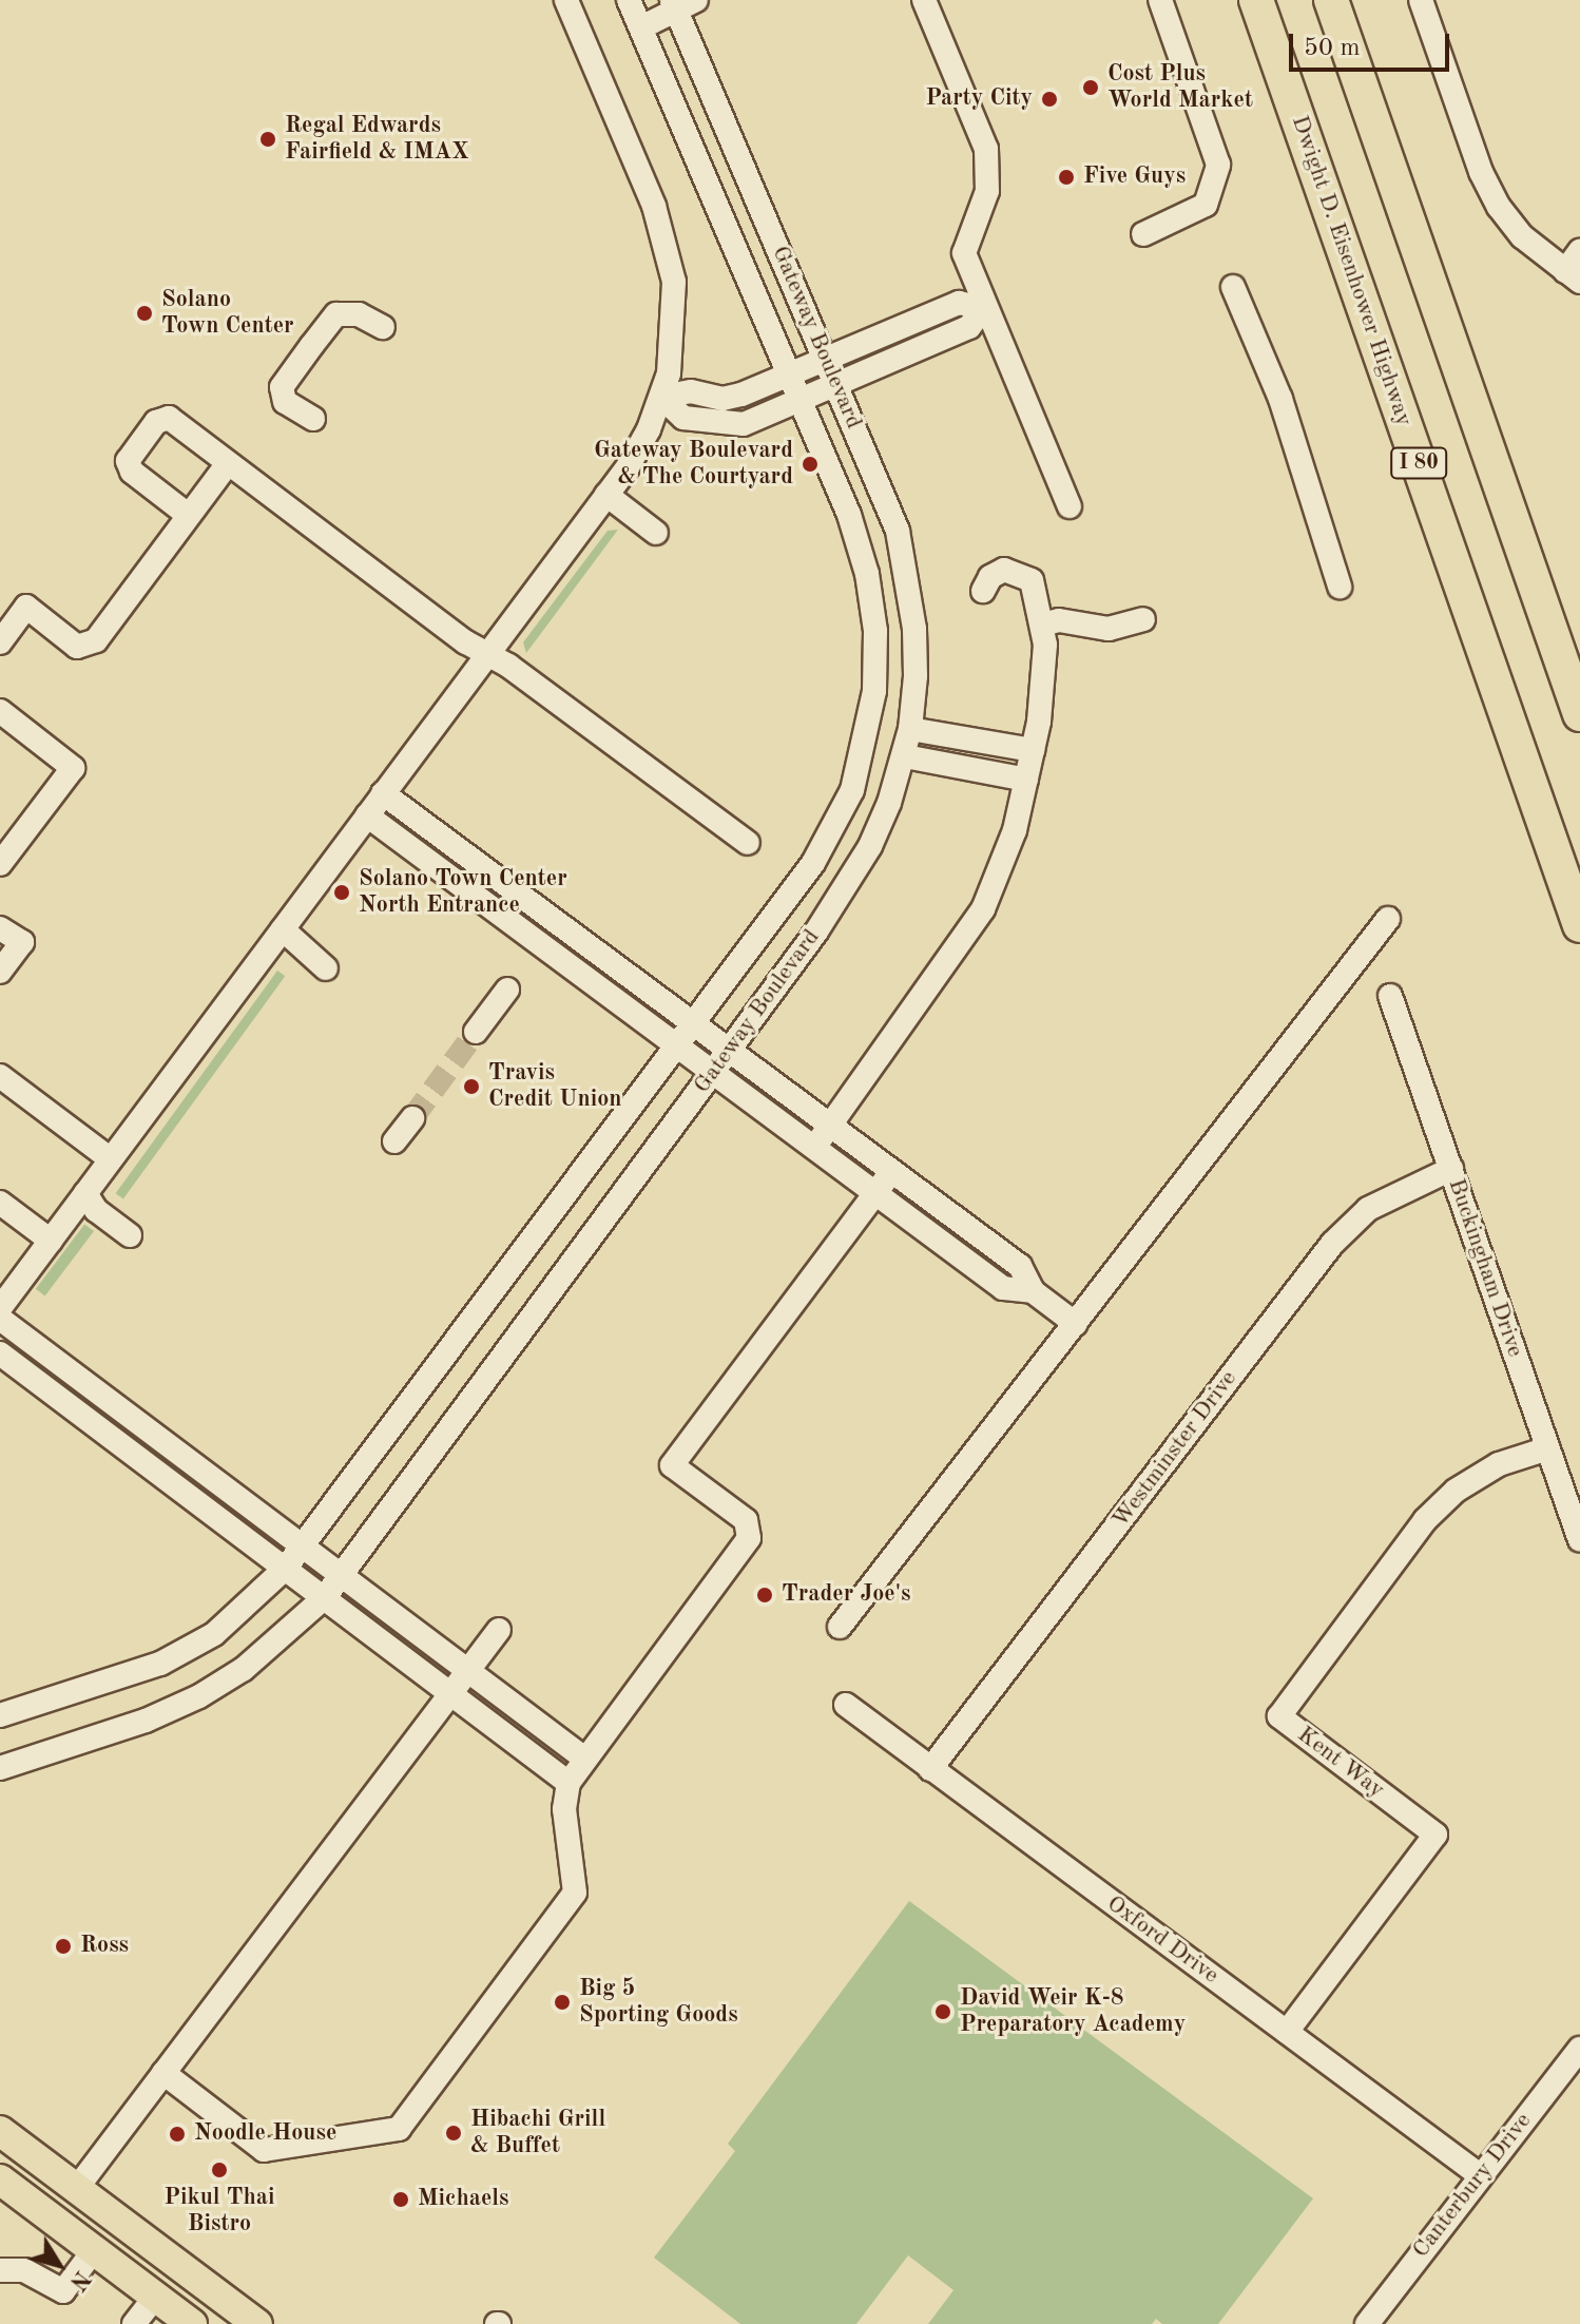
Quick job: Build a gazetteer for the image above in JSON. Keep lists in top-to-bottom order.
{
  "streets": {
    "highway": ["Dwight D. Eisenhower Highway", "I 80"],
    "street": [
      "Gateway Boulevard",
      "Buckingham Drive",
      "Westminster Drive",
      "Kent Way",
      "Oxford Drive",
      "Canterbury Drive"
    ]
  },
  "crossings": [
    ["Buckingham Drive", "Westminster Drive"],
    ["Buckingham Drive", "Kent Way"],
    ["Westminster Drive", "Oxford Drive"],
    ["Kent Way", "Oxford Drive"],
    ["Oxford Drive", "Canterbury Drive"]
  ],
  "places": [
    "Cost Plus World Market",
    "Party City",
    "Regal Edwards Fairfield & IMAX",
    "Five Guys",
    "Solano Town Center",
    "Gateway Boulevard & The Courtyard",
    "Solano Town Center North Entrance",
    "Travis Credit Union",
    "Trader Joe's",
    "Ross",
    "Big 5 Sporting Goods",
    "David Weir K-8 Preparatory Academy",
    "Hibachi Grill & Buffet",
    "Noodle House",
    "Pikul Thai Bistro",
    "Michaels"
  ],
  "scale_bar": "50 m",
  "north": "bottom right"
}
